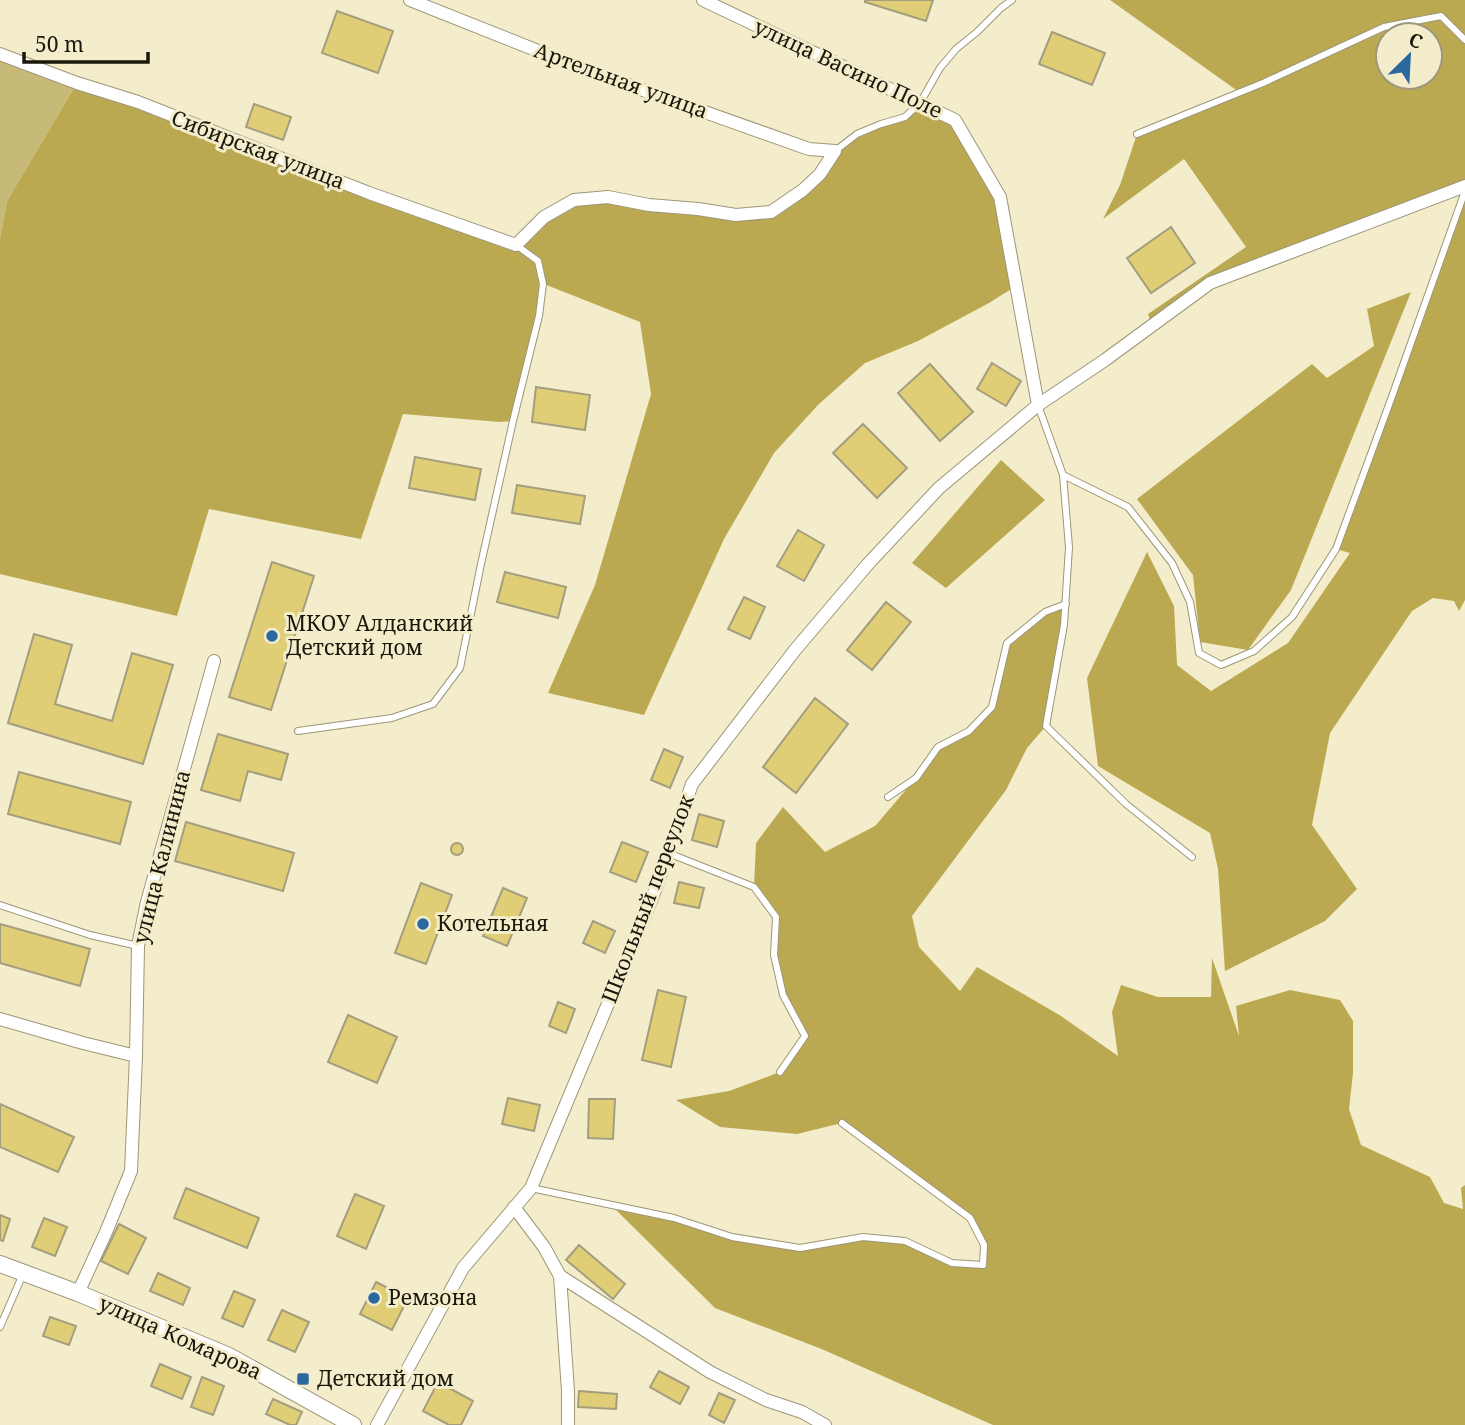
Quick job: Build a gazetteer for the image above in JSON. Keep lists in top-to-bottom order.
{
  "streets": {
    "street": [
      "улица Васино Поле",
      "Артельная улица",
      "Сибирская улица",
      "улица Калинина",
      "Школьный переулок",
      "улица Комарова"
    ]
  },
  "crossings": [
    ["улица Васино Поле", "Школьный переулок"],
    ["улица Калинина", "улица Комарова"]
  ],
  "places": {
    "other": ["МКОУ Алданский Детский дом", "Котельная", "Ремзона"],
    "transit": ["Детский дом"]
  },
  "scale_bar": "50 m",
  "north": "top right"
}
